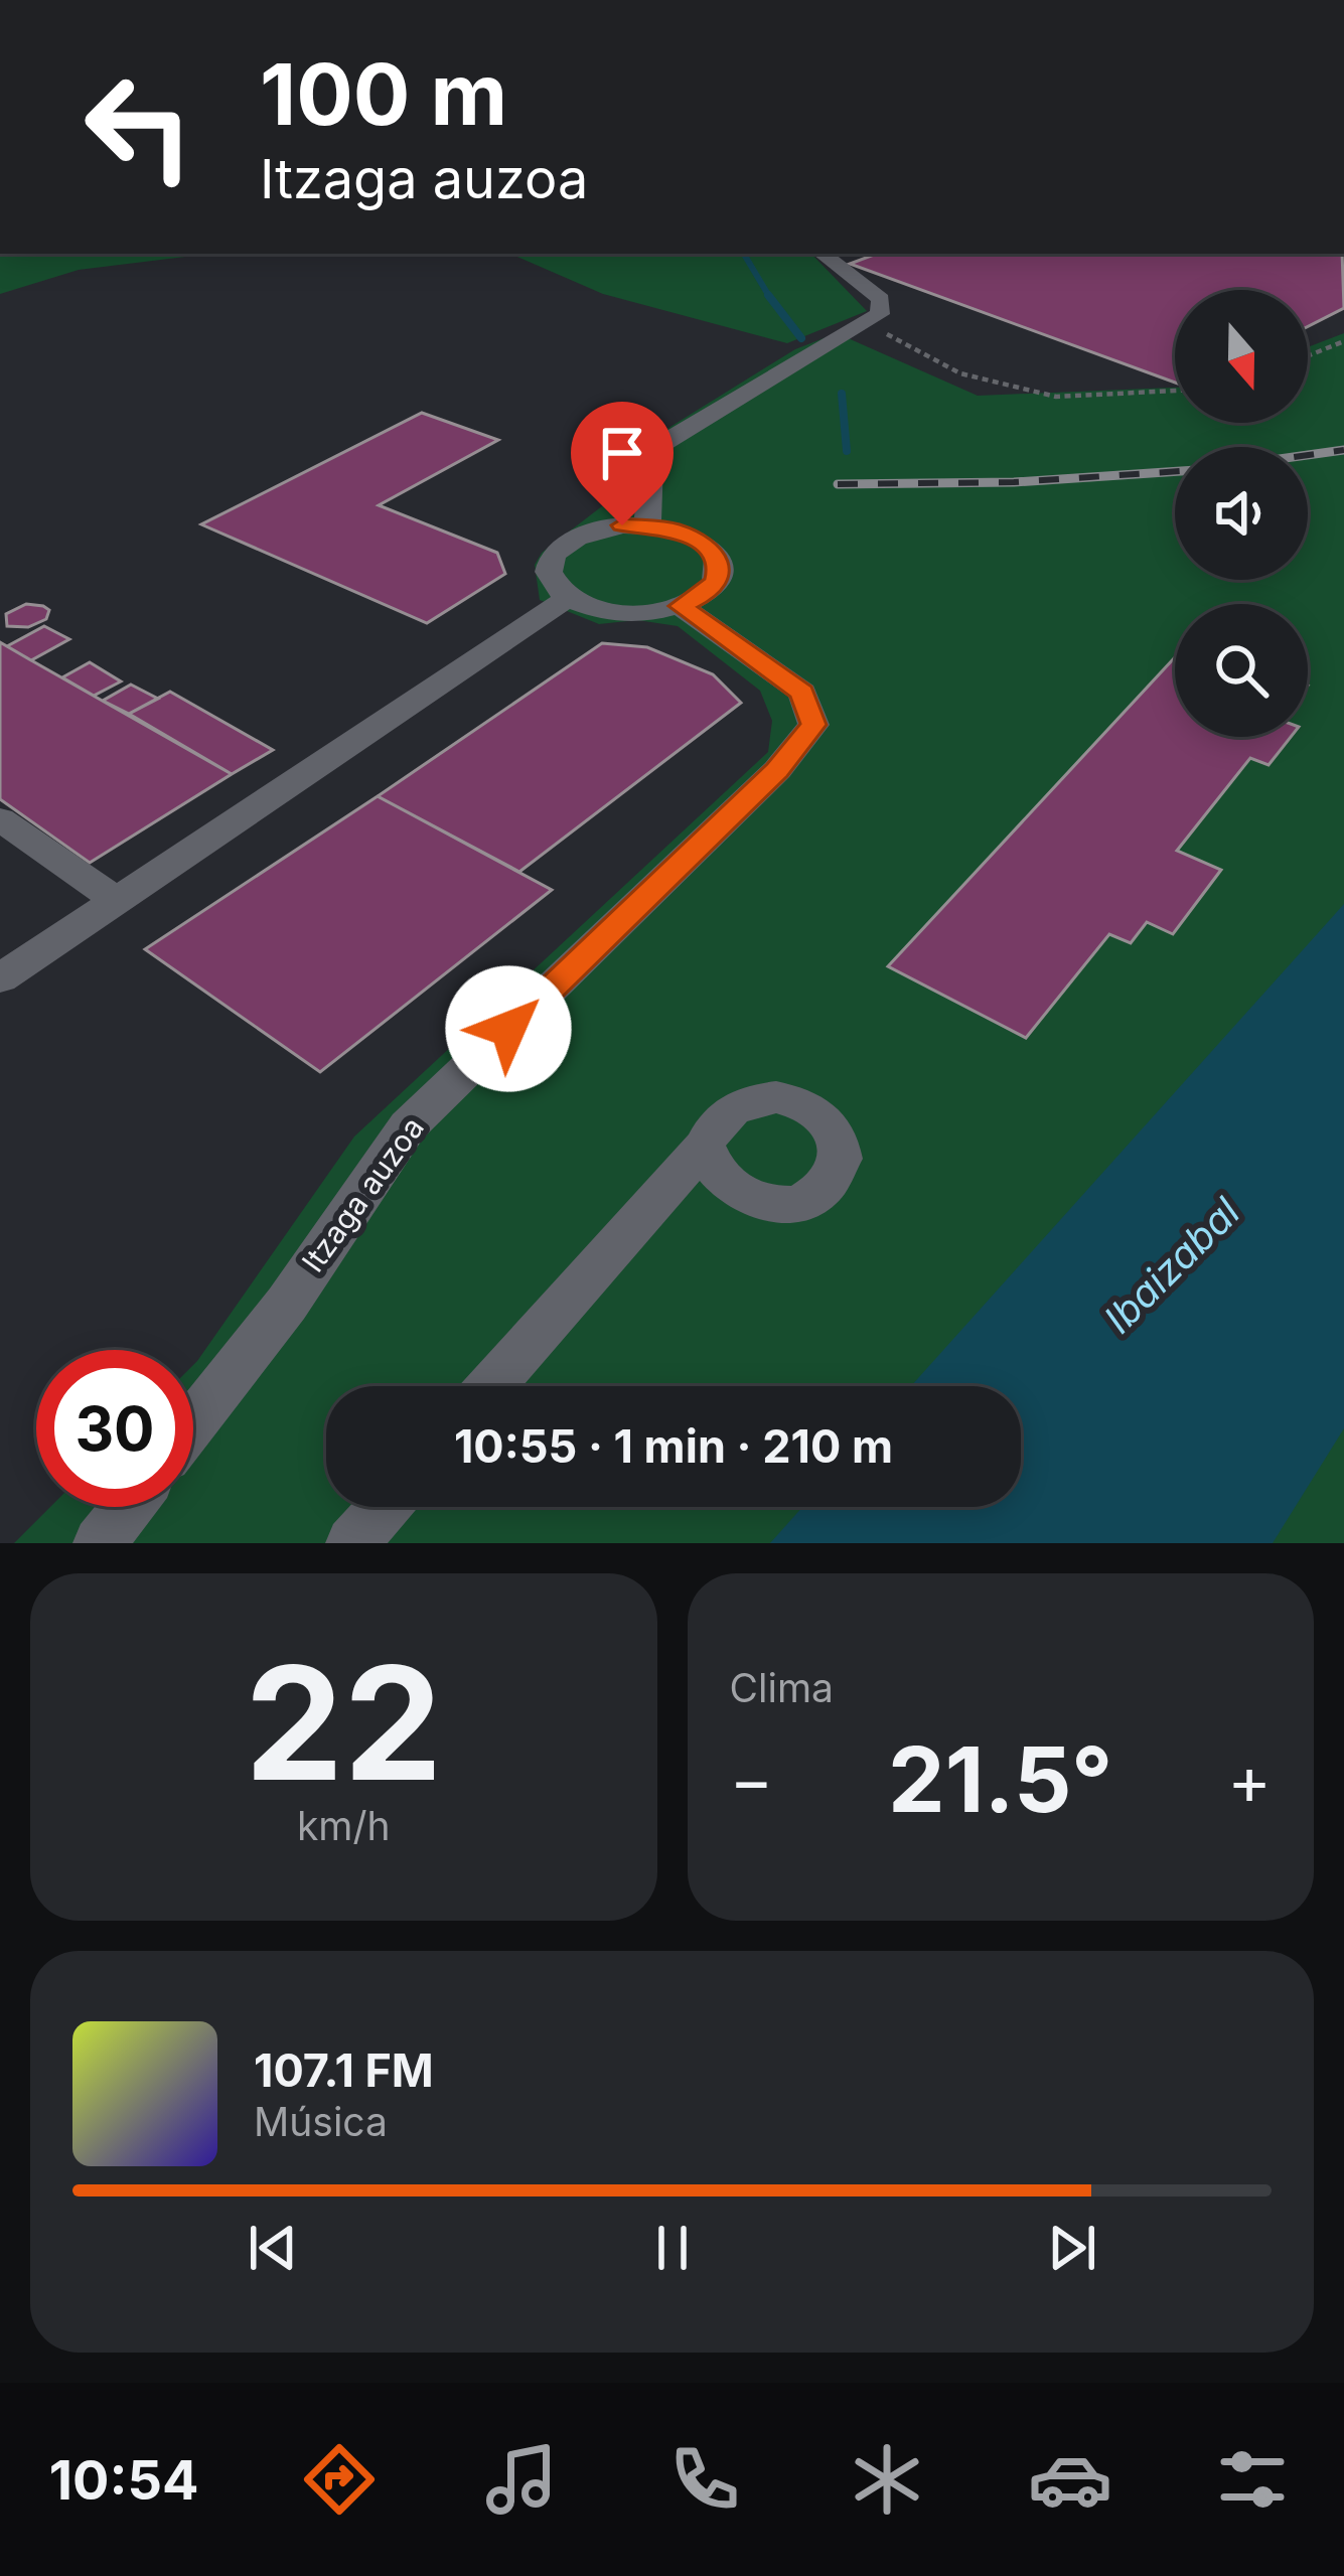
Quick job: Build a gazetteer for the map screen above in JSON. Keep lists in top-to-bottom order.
{
  "streets": {
    "street": ["Itzaga auzoa"]
  },
  "water": ["Ibaizabal"],
  "north": "bottom",
  "page": {
    "turn": ["100 m", "Itzaga auzoa"],
    "limit": "30",
    "trip": "10:55 · 1 min · 210 m",
    "tile": [
      ["22", "km/h"],
      "Clima"
    ],
    "heat": ["−", "21.5°", "+"],
    "song": ["107.1 FM", "Música"],
    "tabs": "10:54"
  }
}
